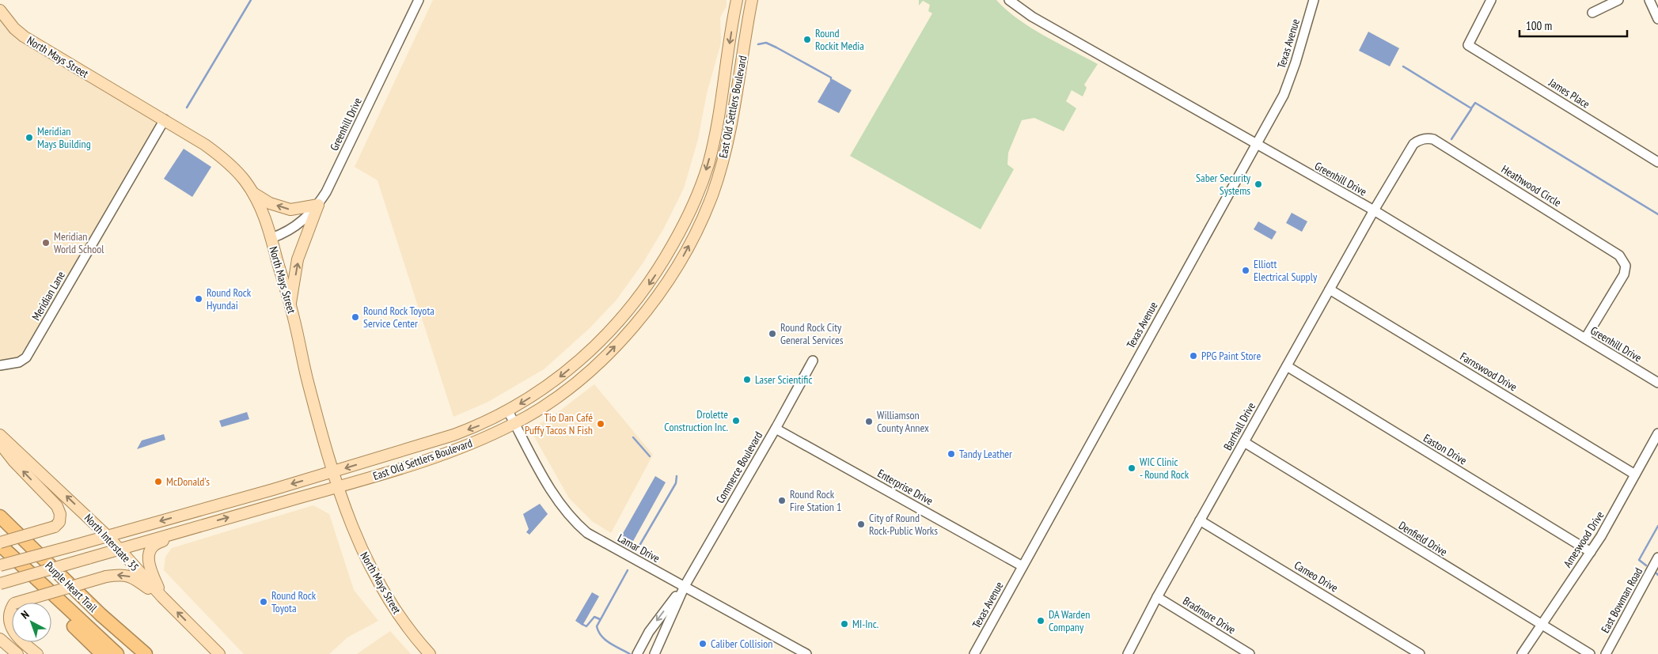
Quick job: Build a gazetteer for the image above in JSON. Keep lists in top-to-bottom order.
{
  "streets": {
    "highway": ["Purple Heart Trail"],
    "main road": ["North Mays Street", "East Old Settlers Boulevard", "North Interstate 35"],
    "street": [
      "Texas Avenue",
      "James Place",
      "Greenhill Drive",
      "Heathwood Circle",
      "Meridian Lane",
      "Farnswood Drive",
      "Barrhall Drive",
      "Easton Drive",
      "Commerce Boulevard",
      "Enterprise Drive",
      "Denfield Drive",
      "Ameswood Drive",
      "Lamar Drive",
      "Cameo Drive",
      "East Bowman Road",
      "Bradmore Drive"
    ]
  },
  "crossings": [
    ["Texas Avenue", "Greenhill Drive"],
    ["Texas Avenue", "Enterprise Drive"],
    ["North Mays Street", "East Old Settlers Boulevard"],
    ["North Mays Street", "Greenhill Drive"],
    ["North Mays Street", "Meridian Lane"],
    ["East Old Settlers Boulevard", "North Interstate 35"],
    ["East Old Settlers Boulevard", "Lamar Drive"],
    ["Greenhill Drive", "Heathwood Circle"],
    ["Greenhill Drive", "Barrhall Drive"],
    ["Heathwood Circle", "Barrhall Drive"],
    ["Farnswood Drive", "Barrhall Drive"],
    ["Farnswood Drive", "Ameswood Drive"],
    ["Barrhall Drive", "Easton Drive"],
    ["Barrhall Drive", "Denfield Drive"],
    ["Barrhall Drive", "Cameo Drive"],
    ["Barrhall Drive", "Bradmore Drive"],
    ["Easton Drive", "Ameswood Drive"],
    ["Commerce Boulevard", "Enterprise Drive"],
    ["Commerce Boulevard", "Lamar Drive"],
    ["Denfield Drive", "Ameswood Drive"]
  ],
  "one_way": ["North Interstate 35"],
  "places": [
    "Round Rockit Media",
    "Meridian Mays Building",
    "Saber Security Systems",
    "Meridian World School",
    "Elliott Electrical Supply",
    "Round Rock Hyundai",
    "Round Rock Toyota Service Center",
    "Round Rock City General Services",
    "PPG Paint Store",
    "Laser Scientific",
    "Drolette Construction Inc.",
    "Williamson County Annex",
    "Tio Dan Café Puffy Tacos N Fish",
    "Tandy Leather",
    "WIC Clinic - Round Rock",
    "McDonald's",
    "Round Rock Fire Station 1",
    "City of Round Rock-Public Works",
    "Round Rock Toyota",
    "DA Warden Company",
    "MI-Inc.",
    "Caliber Collision"
  ],
  "scale_bar": "100 m",
  "north": "top left"
}
